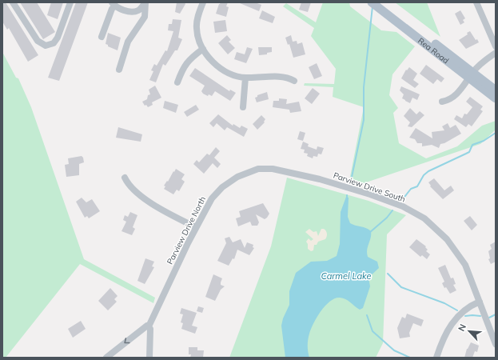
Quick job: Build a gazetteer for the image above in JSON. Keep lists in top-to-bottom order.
{
  "streets": {
    "main road": ["Rea Road"],
    "street": ["Parview Drive South", "Parview Drive North"]
  },
  "crossings": [
    ["Parview Drive South", "Parview Drive North"]
  ],
  "water": ["Carmel Lake"],
  "north": "top left"
}
